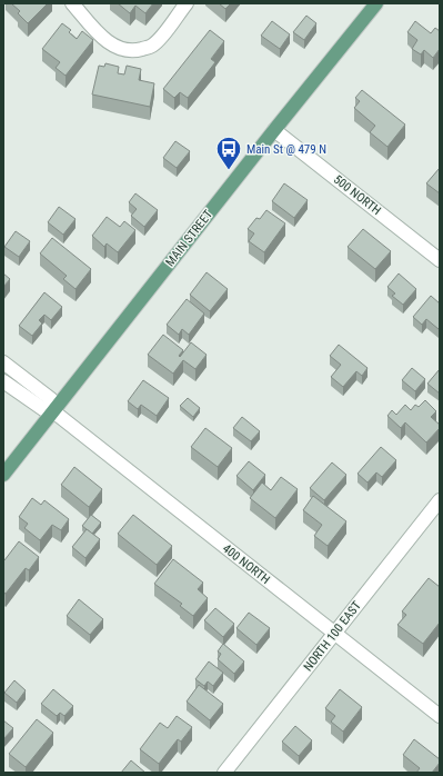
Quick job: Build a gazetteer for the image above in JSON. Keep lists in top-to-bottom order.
{
  "streets": {
    "main road": ["MAIN STREET"],
    "street": ["500 NORTH", "400 NORTH", "NORTH 100 EAST"]
  },
  "crossings": [
    ["500 NORTH", "MAIN STREET"],
    ["MAIN STREET", "400 NORTH"],
    ["400 NORTH", "NORTH 100 EAST"]
  ],
  "places": {
    "bus stop": ["Main St @ 479 N"]
  }
}
